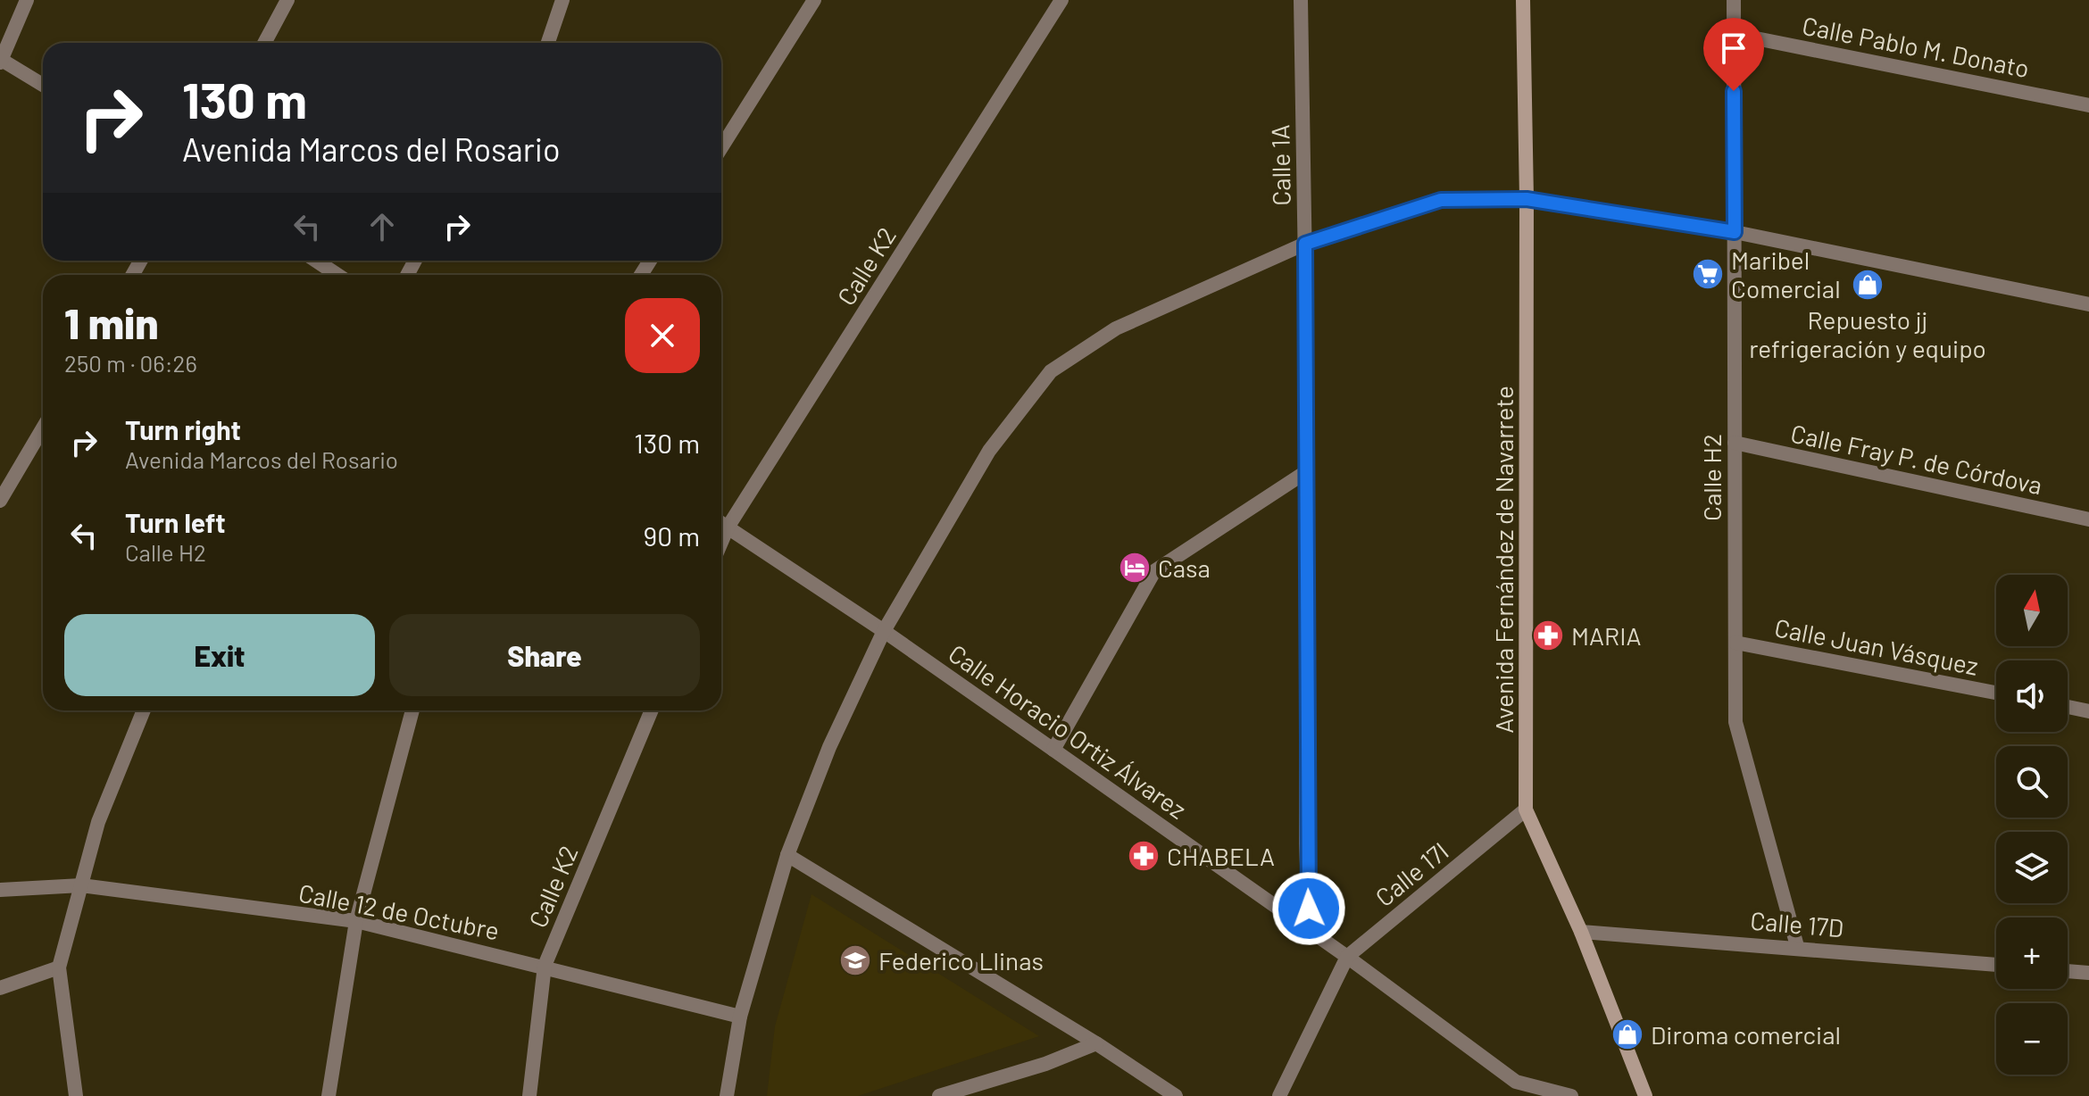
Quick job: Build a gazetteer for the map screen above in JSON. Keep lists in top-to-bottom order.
{
  "streets": {
    "main road": ["Avenida Fernández de Navarrete"],
    "street": [
      "Calle Pablo M. Donato",
      "Calle 1A",
      "Calle K2",
      "Calle Fray P. de Córdova",
      "Calle H2",
      "Calle Juan Vásquez",
      "Calle Horacio Ortiz Álvarez",
      "Calle 17I",
      "Calle 12 de Octubre",
      "Calle 17D"
    ]
  },
  "crossings": [
    ["Calle Pablo M. Donato", "Calle H2"],
    ["Calle 1A", "Calle Horacio Ortiz Álvarez"],
    ["Calle K2", "Calle Horacio Ortiz Álvarez"],
    ["Calle K2", "Calle 12 de Octubre"],
    ["Calle Fray P. de Córdova", "Calle H2"],
    ["Calle H2", "Calle Juan Vásquez"],
    ["Calle H2", "Calle 17D"],
    ["Avenida Fernández de Navarrete", "Calle 17I"],
    ["Avenida Fernández de Navarrete", "Calle 17D"],
    ["Calle Horacio Ortiz Álvarez", "Calle 17I"]
  ],
  "places": {
    "supermarket": ["Maribel Comercial"],
    "shop": ["Repuesto jj refrigeración y equipo", "Diroma comercial"],
    "hotel": ["Casa"],
    "pharmacy": ["MARIA", "CHABELA"],
    "school or university": ["Federico Llinas"]
  },
  "north": "top",
  "page": {
    "turn": ["130 m", "Avenida Marcos del Rosario"],
    "heading": ["1 min", "250 m · 06:26"],
    "list": [
      {
        "name": "Turn right",
        "note": "Avenida Marcos del Rosario",
        "value": "130 m"
      },
      {
        "name": "Turn left",
        "note": "Calle H2",
        "value": "90 m"
      }
    ],
    "map_buttons": ["+", "−"],
    "buttons": ["Exit", "Share"]
  }
}
